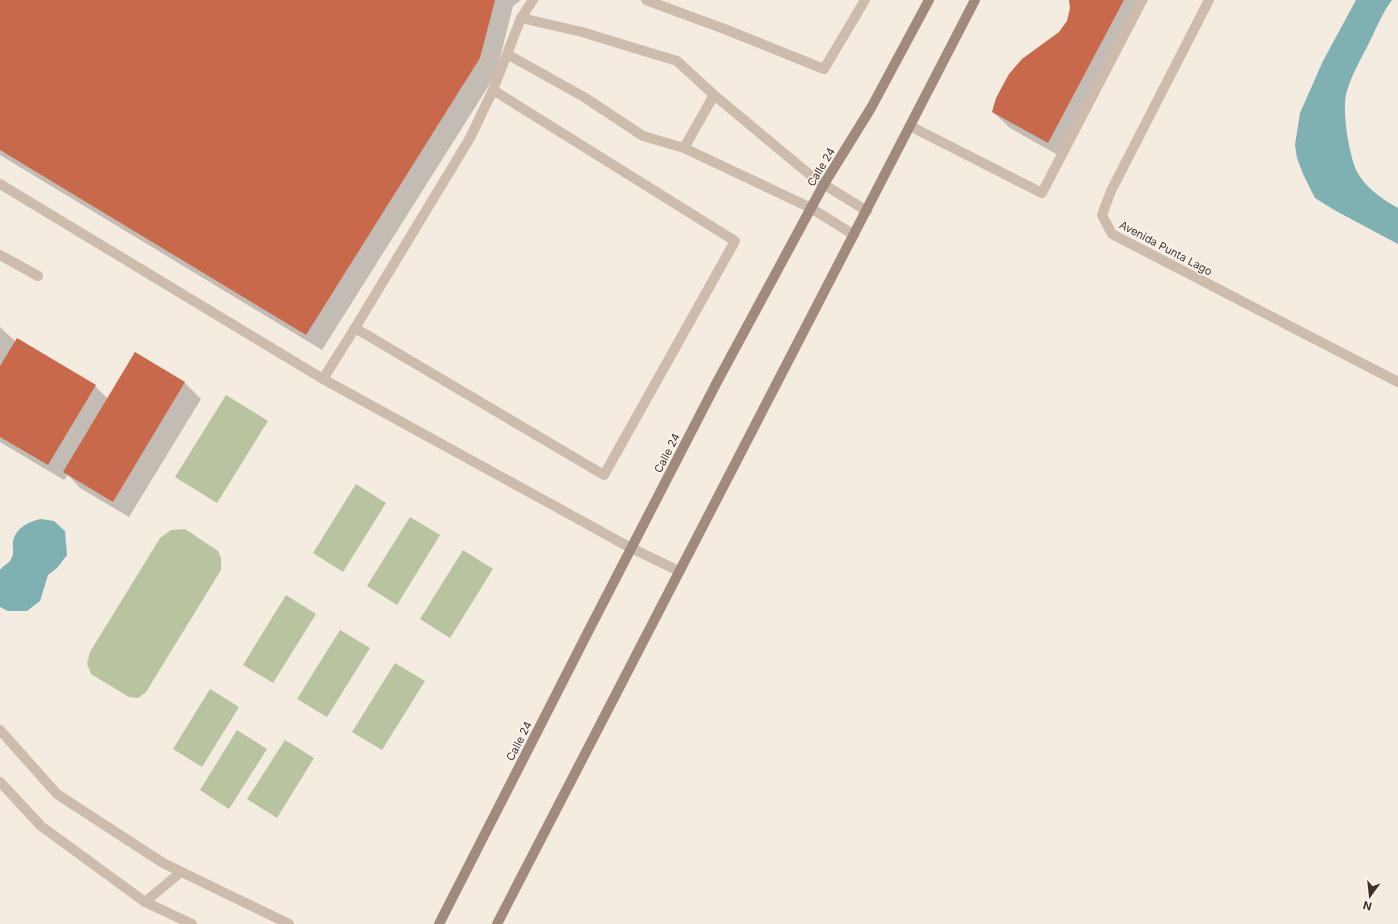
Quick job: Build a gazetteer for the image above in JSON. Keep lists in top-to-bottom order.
{
  "streets": {
    "main road": ["Calle 24"],
    "street": ["Avenida Punta Lago"]
  },
  "north": "bottom"
}
